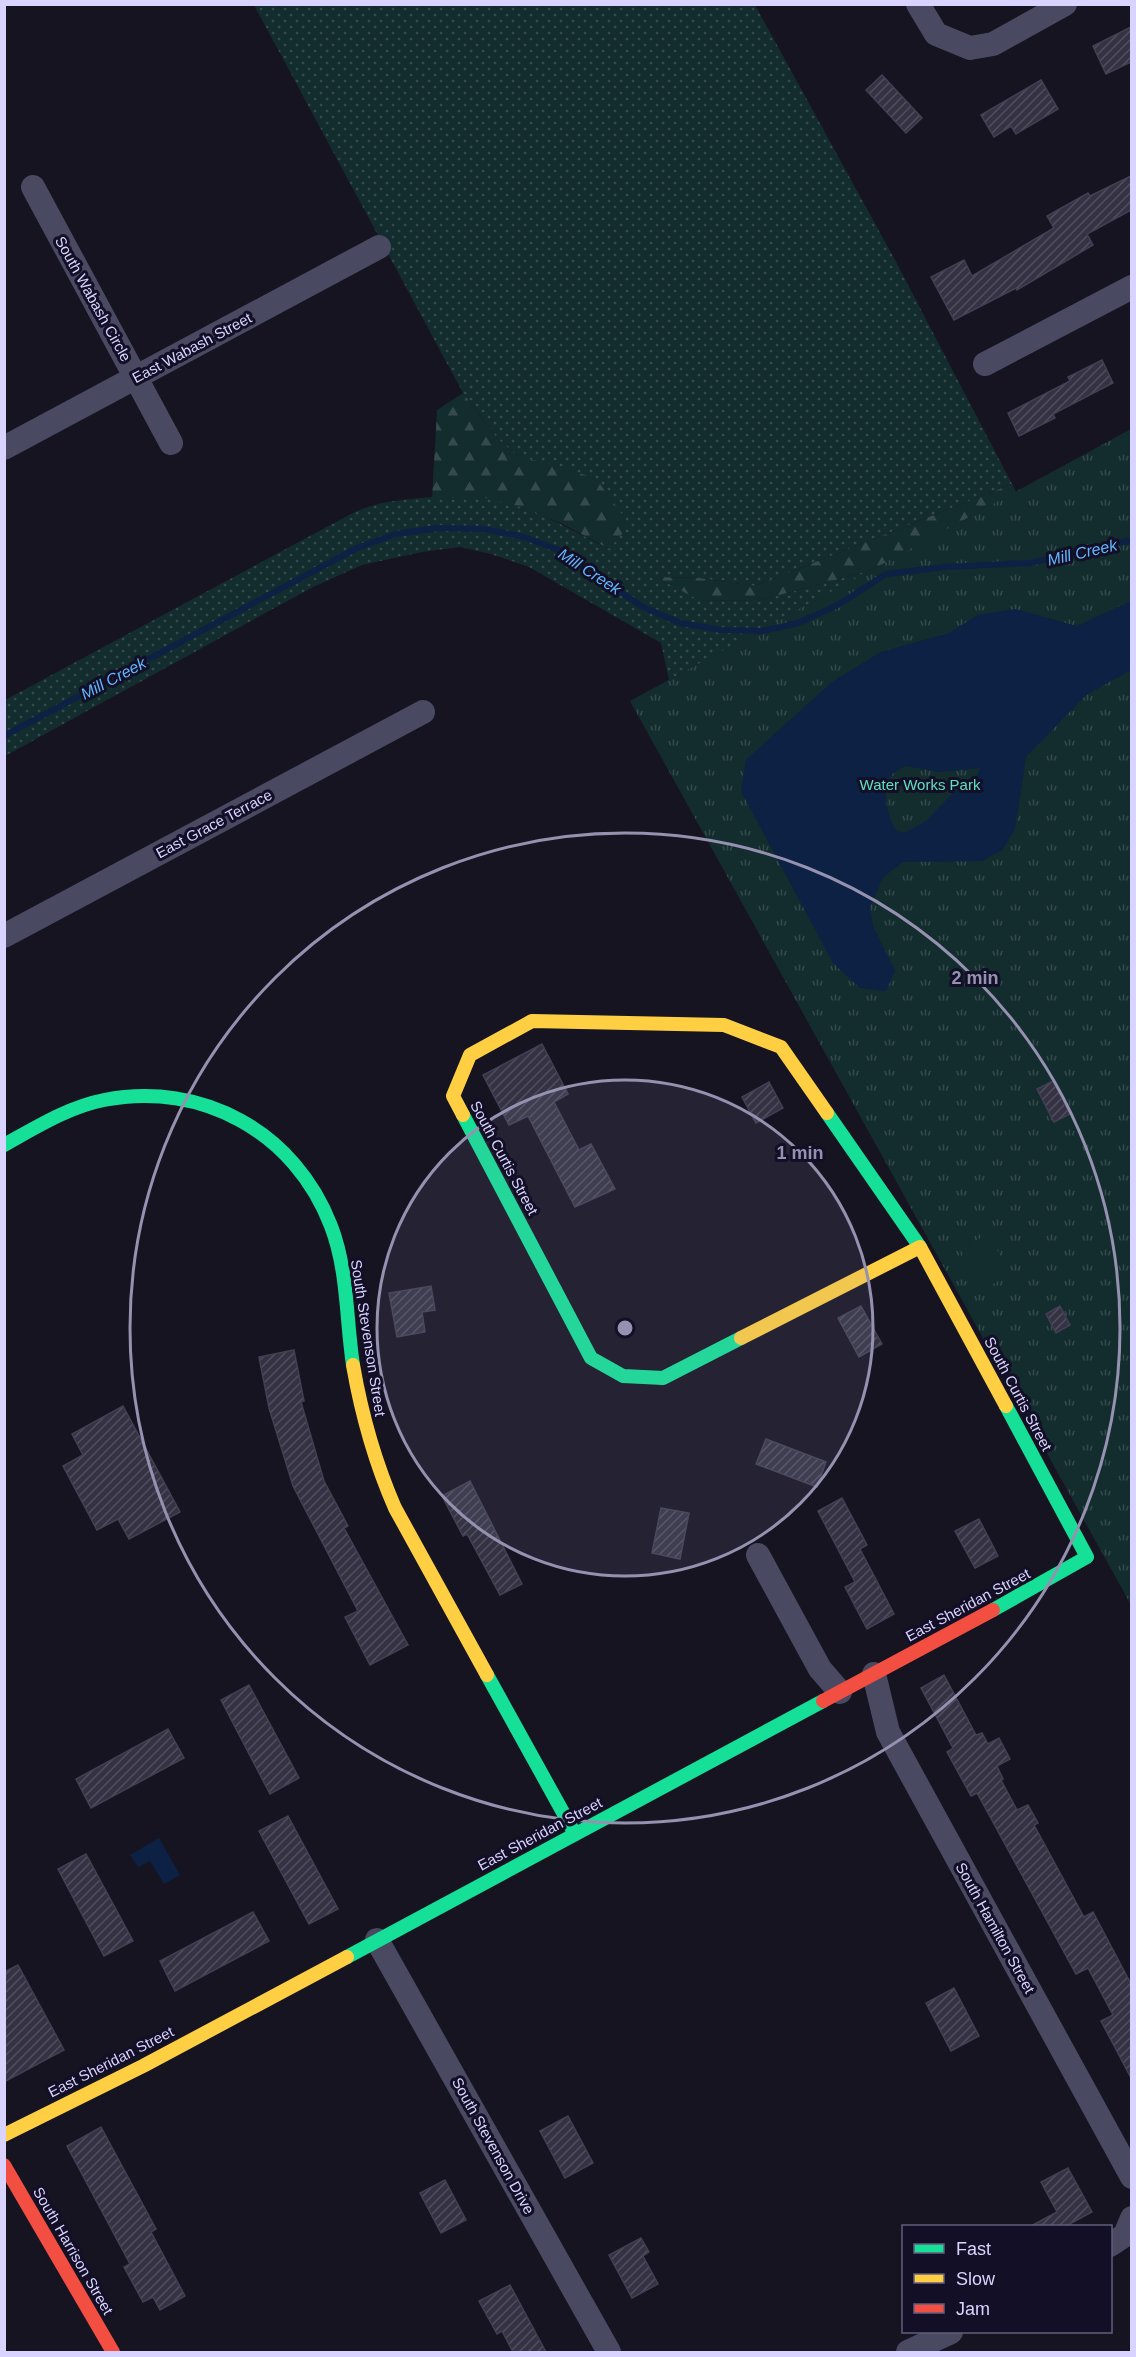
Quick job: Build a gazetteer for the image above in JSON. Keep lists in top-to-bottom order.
{
  "streets": {
    "street": [
      "South Wabash Circle",
      "East Wabash Street",
      "East Grace Terrace",
      "South Curtis Street",
      "South Stevenson Street",
      "East Sheridan Street",
      "South Hamilton Street",
      "South Stevenson Drive",
      "South Harrison Street"
    ]
  },
  "crossings": [
    ["South Wabash Circle", "East Wabash Street"],
    ["South Curtis Street", "East Sheridan Street"],
    ["South Stevenson Street", "East Sheridan Street"],
    ["East Sheridan Street", "South Hamilton Street"],
    ["East Sheridan Street", "South Stevenson Drive"]
  ],
  "water": ["Mill Creek"],
  "parks": ["Water Works Park"],
  "legend": ["Fast", "Slow", "Jam"],
  "rings": ["2 min", "1 min"]
}
